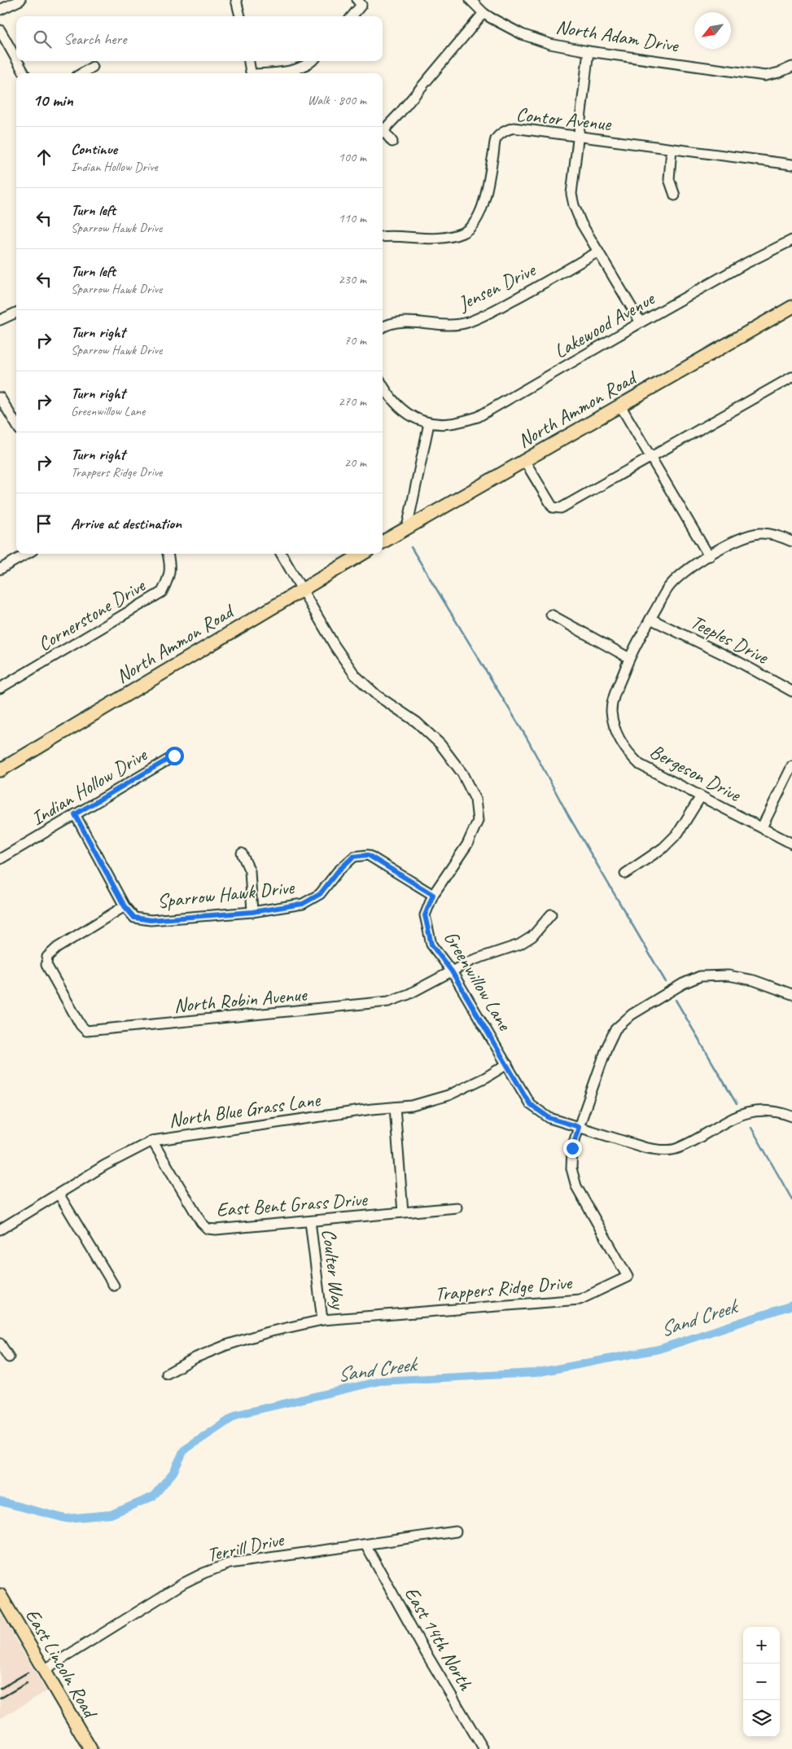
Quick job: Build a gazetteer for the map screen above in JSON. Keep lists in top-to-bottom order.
{
  "streets": {
    "main road": ["North Ammon Road", "East Lincoln Road"],
    "street": [
      "North Adam Drive",
      "Contor Avenue",
      "Jensen Drive",
      "Lakewood Avenue",
      "Cornerstone Drive",
      "Teeples Drive",
      "Bergeson Drive",
      "Indian Hollow Drive",
      "Sparrow Hawk Drive",
      "Greenwillow Lane",
      "North Robin Avenue",
      "North Blue Grass Lane",
      "East Bent Grass Drive",
      "Coulter Way",
      "Trappers Ridge Drive",
      "Terrill Drive",
      "East 14th North"
    ]
  },
  "crossings": [
    ["North Ammon Road", "Greenwillow Lane"],
    ["Teeples Drive", "Bergeson Drive"],
    ["Indian Hollow Drive", "Sparrow Hawk Drive"],
    ["Sparrow Hawk Drive", "Greenwillow Lane"],
    ["Sparrow Hawk Drive", "North Robin Avenue"],
    ["Greenwillow Lane", "North Robin Avenue"],
    ["Greenwillow Lane", "North Blue Grass Lane"],
    ["Greenwillow Lane", "Trappers Ridge Drive"],
    ["North Blue Grass Lane", "East Bent Grass Drive"],
    ["East Bent Grass Drive", "Coulter Way"],
    ["Coulter Way", "Trappers Ridge Drive"],
    ["Terrill Drive", "East 14th North"],
    ["Terrill Drive", "East Lincoln Road"]
  ],
  "water": ["Sand Creek"],
  "north": "bottom left",
  "page": {
    "search": "Search here",
    "heading": ["10 min", "Walk · 800 m"],
    "list": [
      ["Continue", "Indian Hollow Drive", "100 m"],
      ["Turn left", "Sparrow Hawk Drive", "110 m"],
      ["Turn left", "Sparrow Hawk Drive", "230 m"],
      ["Turn right", "Sparrow Hawk Drive", "70 m"],
      ["Turn right", "Greenwillow Lane", "270 m"],
      ["Turn right", "Trappers Ridge Drive", "20 m"],
      "Arrive at destination"
    ],
    "map_buttons": ["+", "−"]
  }
}
